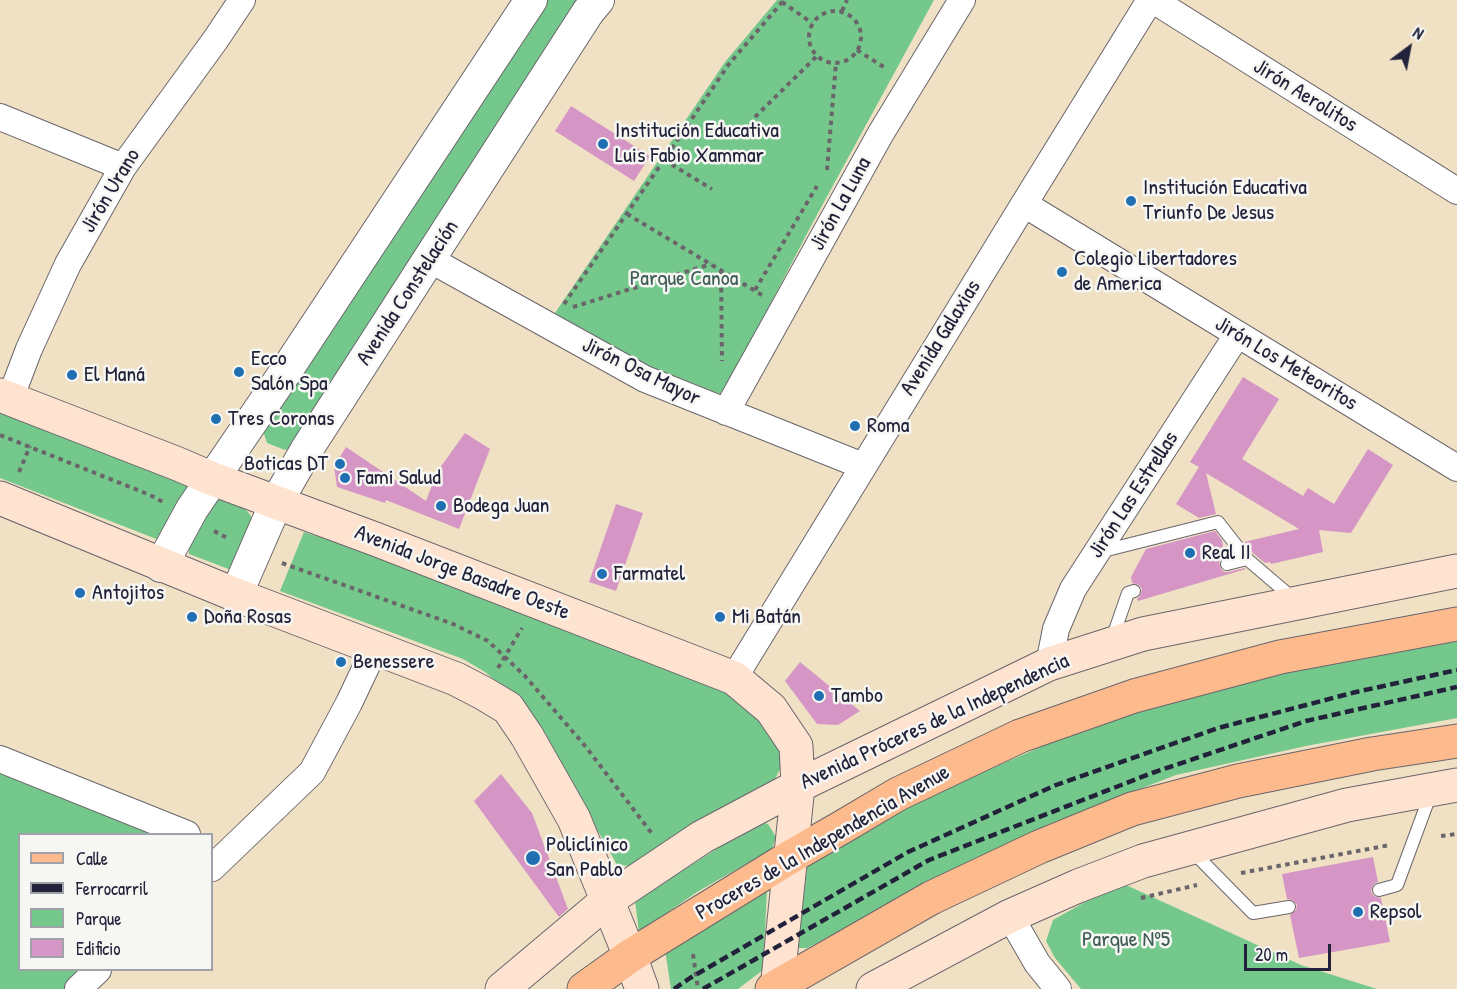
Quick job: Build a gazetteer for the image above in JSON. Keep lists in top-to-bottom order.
{
  "streets": {
    "main road": ["Avenida Jorge Basadre Oeste", "Avenida Próceres de la Independencia", "Proceres de la Independencia Avenue"],
    "street": [
      "Jirón Aerolitos",
      "Jirón Urano",
      "Jirón La Luna",
      "Avenida Constelación",
      "Avenida Galaxias",
      "Jirón Los Meteoritos",
      "Jirón Osa Mayor",
      "Jirón Las Estrellas"
    ]
  },
  "crossings": [
    ["Jirón Aerolitos", "Avenida Galaxias"],
    ["Jirón Urano", "Avenida Jorge Basadre Oeste"],
    ["Jirón La Luna", "Jirón Osa Mayor"],
    ["Avenida Constelación", "Jirón Osa Mayor"],
    ["Avenida Constelación", "Avenida Jorge Basadre Oeste"],
    ["Avenida Galaxias", "Jirón Los Meteoritos"],
    ["Avenida Galaxias", "Jirón Osa Mayor"],
    ["Avenida Galaxias", "Avenida Jorge Basadre Oeste"],
    ["Jirón Los Meteoritos", "Jirón Las Estrellas"],
    ["Jirón Las Estrellas", "Avenida Próceres de la Independencia"],
    ["Avenida Jorge Basadre Oeste", "Avenida Próceres de la Independencia"],
    ["Avenida Jorge Basadre Oeste", "Proceres de la Independencia Avenue"]
  ],
  "parks": ["Parque Canoa", "Parque Nº5"],
  "places": [
    "Institución Educativa Luis Fabio Xammar",
    "Institución Educativa Triunfo De Jesus",
    "Colegio Libertadores de America",
    "Ecco Salón Spa",
    "El Maná",
    "Tres Coronas",
    "Roma",
    "Boticas DT",
    "Fami Salud",
    "Bodega Juan",
    "Real II",
    "Farmatel",
    "Antojitos",
    "Doña Rosas",
    "Mi Batán",
    "Benessere",
    "Tambo",
    "Policlínico San Pablo",
    "Repsol"
  ],
  "legend": [
    "Calle",
    "Ferrocarril",
    "Parque",
    "Edificio"
  ],
  "scale_bar": "20 m",
  "north": "top right"
}
